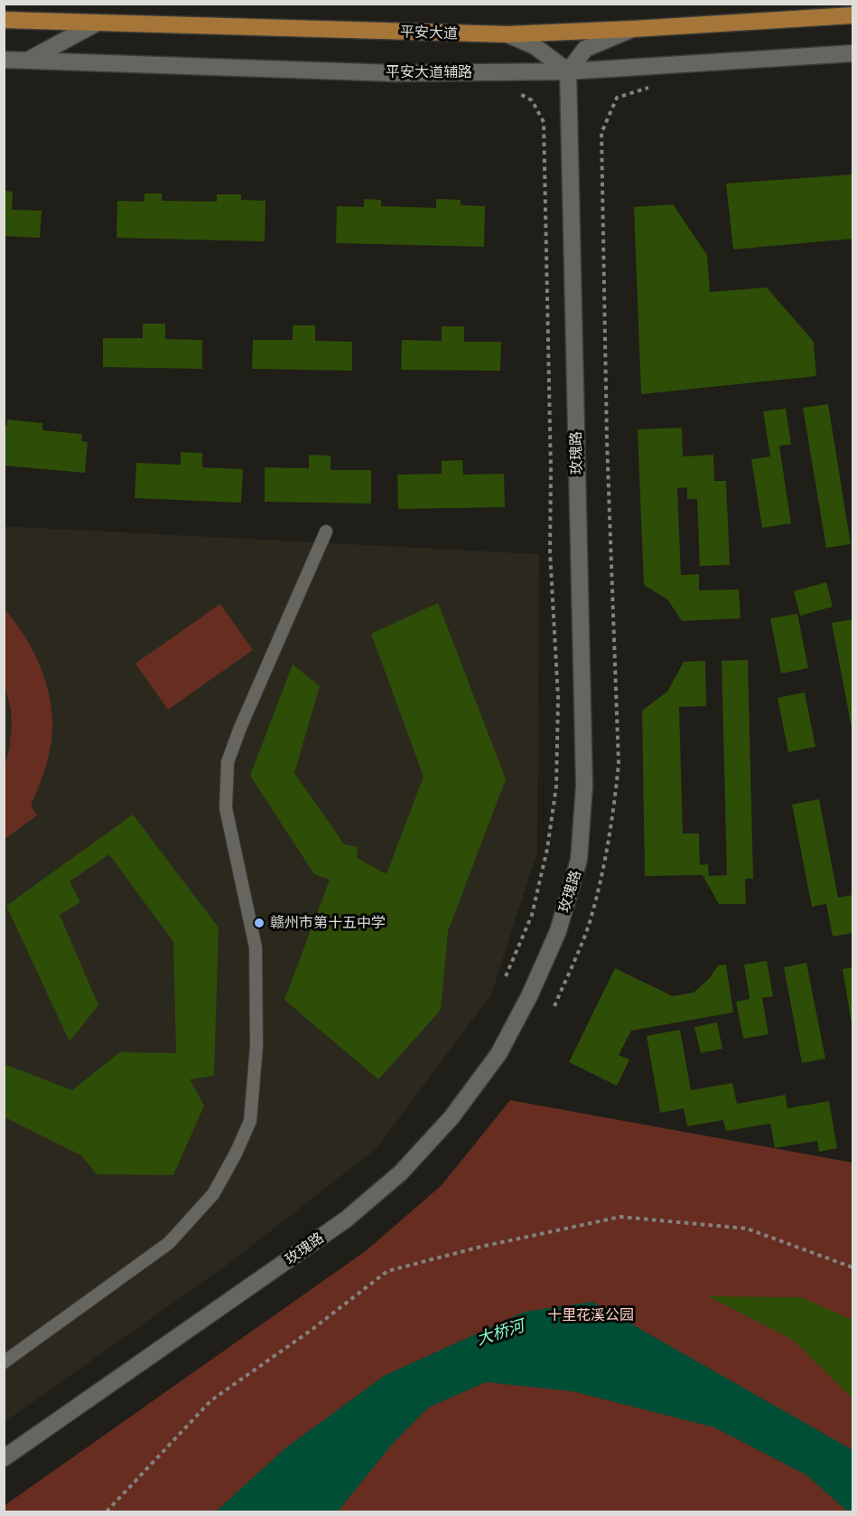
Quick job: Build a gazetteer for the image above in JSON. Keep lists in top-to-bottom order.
{
  "streets": {
    "main road": ["平安大道"],
    "street": ["平安大道辅路", "玫瑰路"]
  },
  "crossings": [
    ["平安大道辅路", "玫瑰路"]
  ],
  "water": ["大桥河"],
  "parks": ["十里花溪公园"],
  "places": ["赣州市第十五中学"]
}
